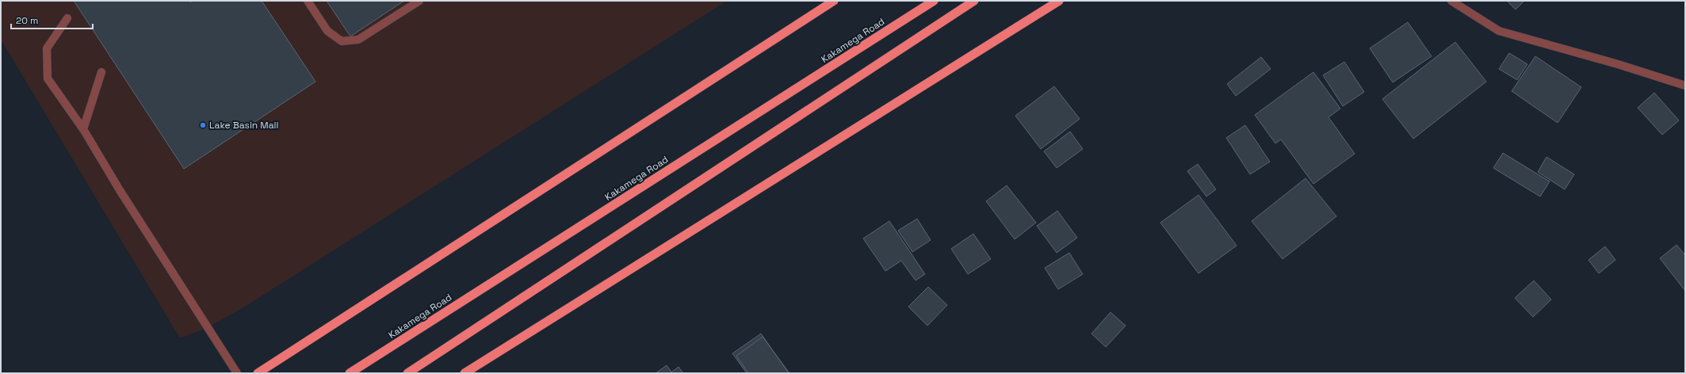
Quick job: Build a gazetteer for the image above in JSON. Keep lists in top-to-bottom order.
{
  "streets": {
    "highway": ["Kakamega Road"]
  },
  "places": ["Lake Basin Mall"],
  "scale_bar": "20 m"
}
